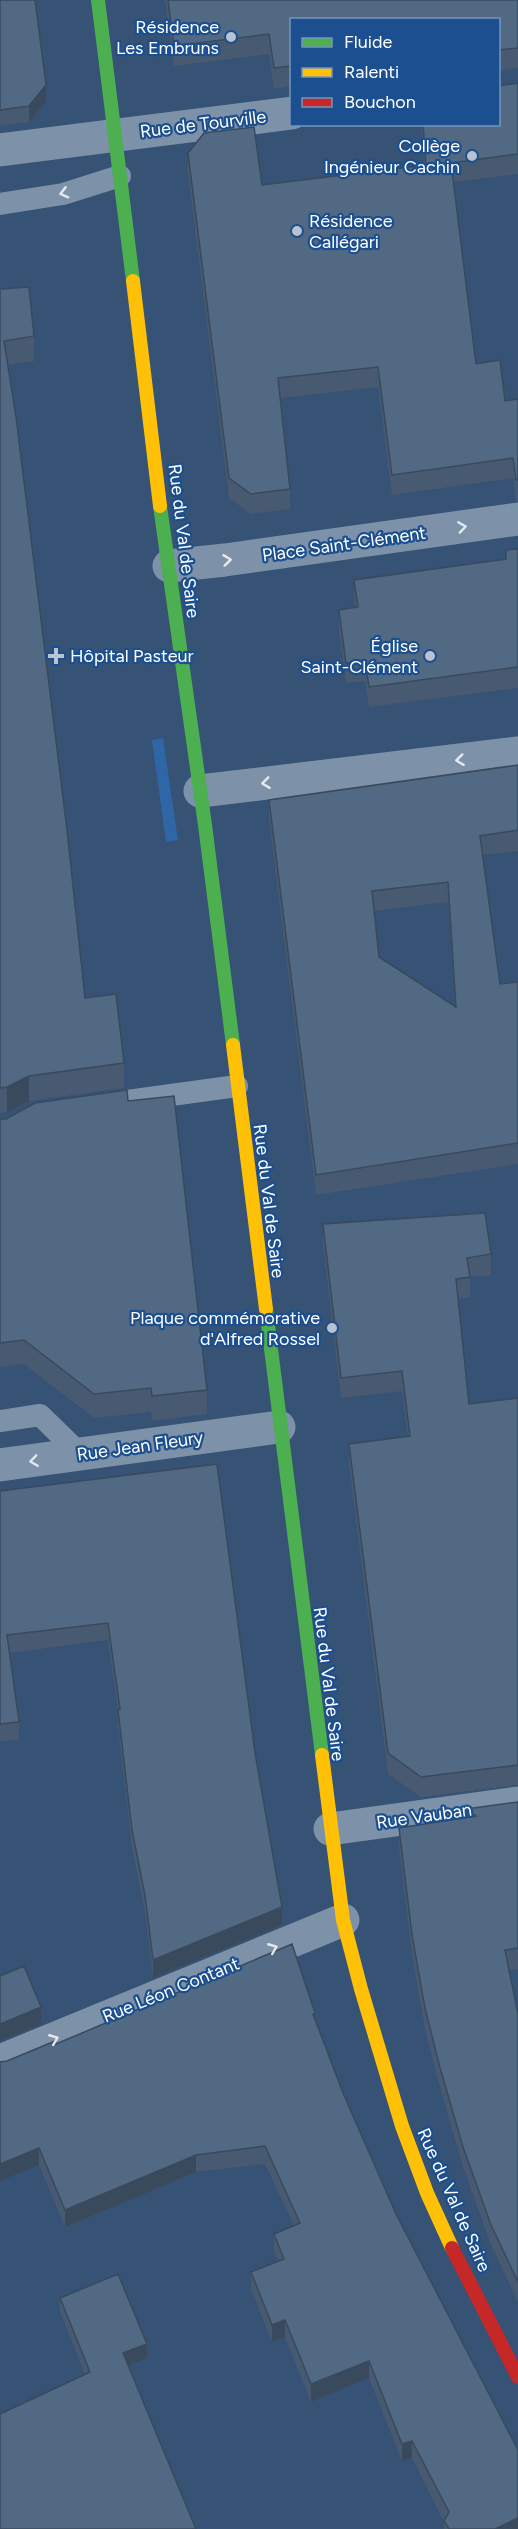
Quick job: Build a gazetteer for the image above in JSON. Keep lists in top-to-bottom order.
{
  "streets": {
    "main road": ["Rue du Val de Saire"],
    "street": [
      "Rue de Tourville",
      "Place Saint-Clément",
      "Rue Jean Fleury",
      "Rue Vauban",
      "Rue Léon Contant"
    ]
  },
  "crossings": [
    ["Rue de Tourville", "Rue du Val de Saire"],
    ["Rue du Val de Saire", "Place Saint-Clément"],
    ["Rue du Val de Saire", "Rue Jean Fleury"],
    ["Rue du Val de Saire", "Rue Vauban"],
    ["Rue du Val de Saire", "Rue Léon Contant"]
  ],
  "one_way": ["Rue Léon Contant"],
  "places": {
    "other": [
      "Résidence Les Embruns",
      "Collège Ingénieur Cachin",
      "Résidence Callégari",
      "Église Saint-Clément",
      "Plaque commémorative d'Alfred Rossel"
    ],
    "health": ["Hôpital Pasteur"]
  },
  "legend": ["Fluide", "Ralenti", "Bouchon"]
}
